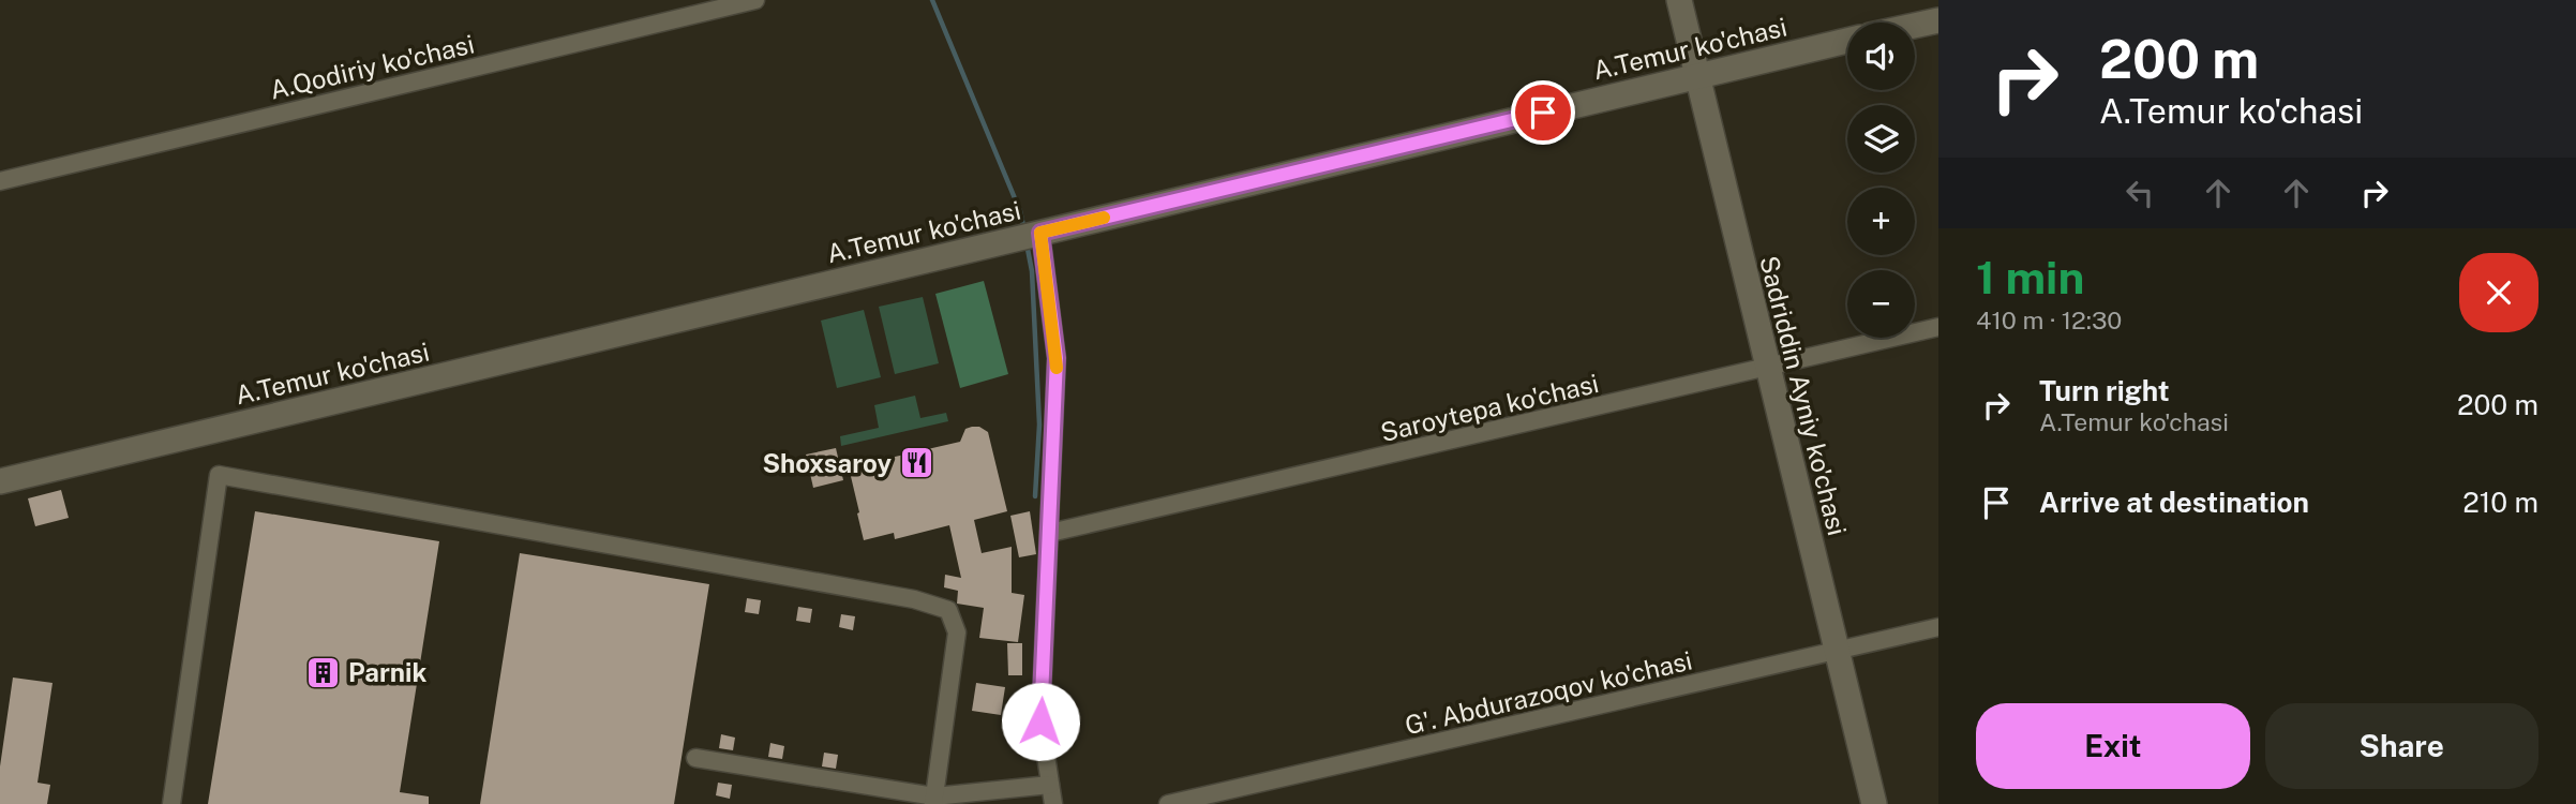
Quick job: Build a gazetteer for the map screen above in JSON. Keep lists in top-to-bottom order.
{
  "streets": {
    "main road": ["A.Temur ko'chasi", "Sadriddin Ayniy ko'chasi"],
    "street": ["A.Qodiriy ko'chasi", "Saroytepa ko'chasi", "G'. Abdurazoqov ko'chasi"]
  },
  "crossings": [
    ["A.Temur ko'chasi", "Sadriddin Ayniy ko'chasi"],
    ["Sadriddin Ayniy ko'chasi", "Saroytepa ko'chasi"],
    ["Sadriddin Ayniy ko'chasi", "G'. Abdurazoqov ko'chasi"]
  ],
  "places": {
    "restaurant": ["Shoxsaroy"],
    "building": ["Parnik"]
  },
  "page": {
    "turn": ["200 m", "A.Temur ko'chasi"],
    "map_buttons": ["+", "−"],
    "heading": ["1 min", "410 m · 12:30"],
    "list": [
      {
        "name": "Turn right",
        "note": "A.Temur ko'chasi",
        "value": "200 m"
      },
      {
        "name": "Arrive at destination",
        "value": "210 m"
      }
    ],
    "buttons": ["Exit", "Share"]
  }
}
